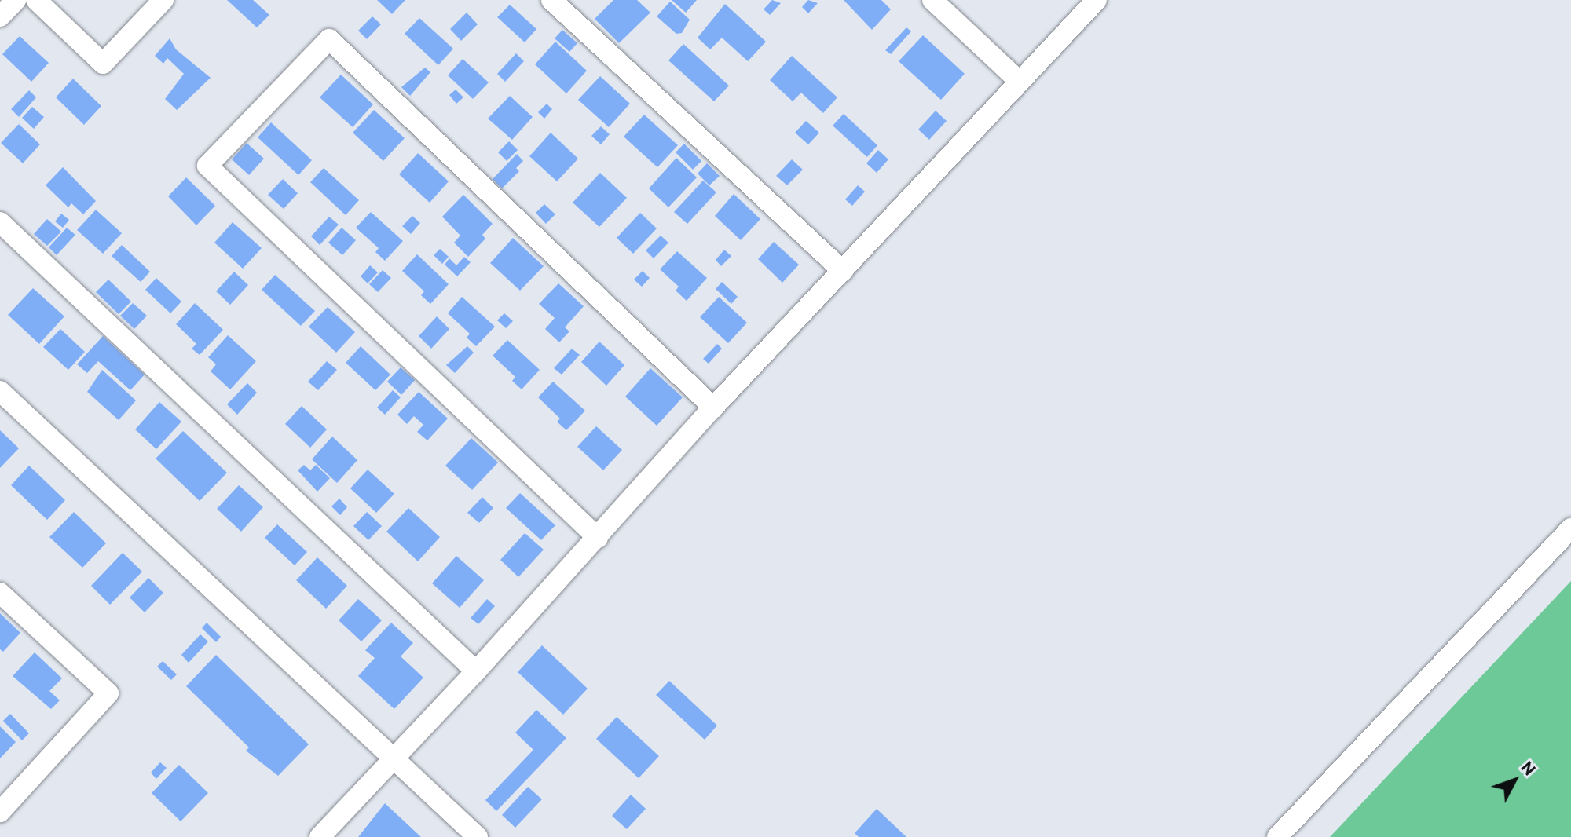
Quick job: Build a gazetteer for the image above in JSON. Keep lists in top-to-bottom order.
{
  "north": "top right"
}
